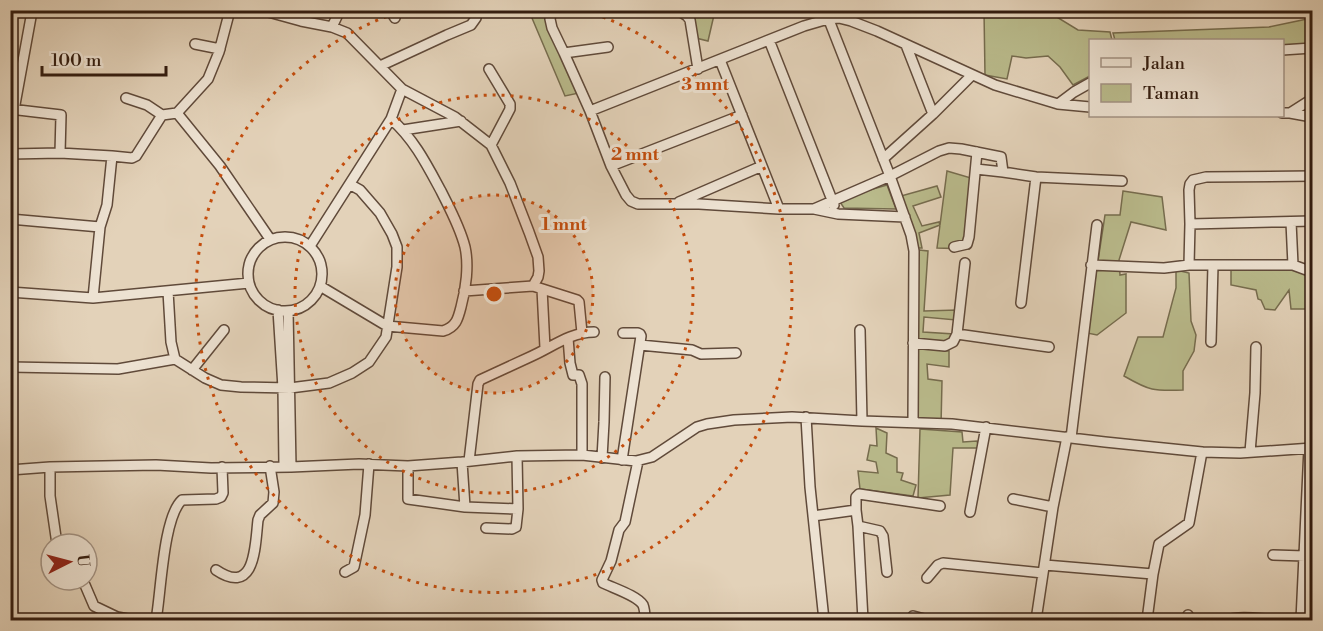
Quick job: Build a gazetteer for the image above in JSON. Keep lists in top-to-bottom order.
{
  "legend": ["Jalan", "Taman"],
  "scale_bar": "100 m",
  "north": "right",
  "rings": ["3 mnt", "2 mnt", "1 mnt"]
}
